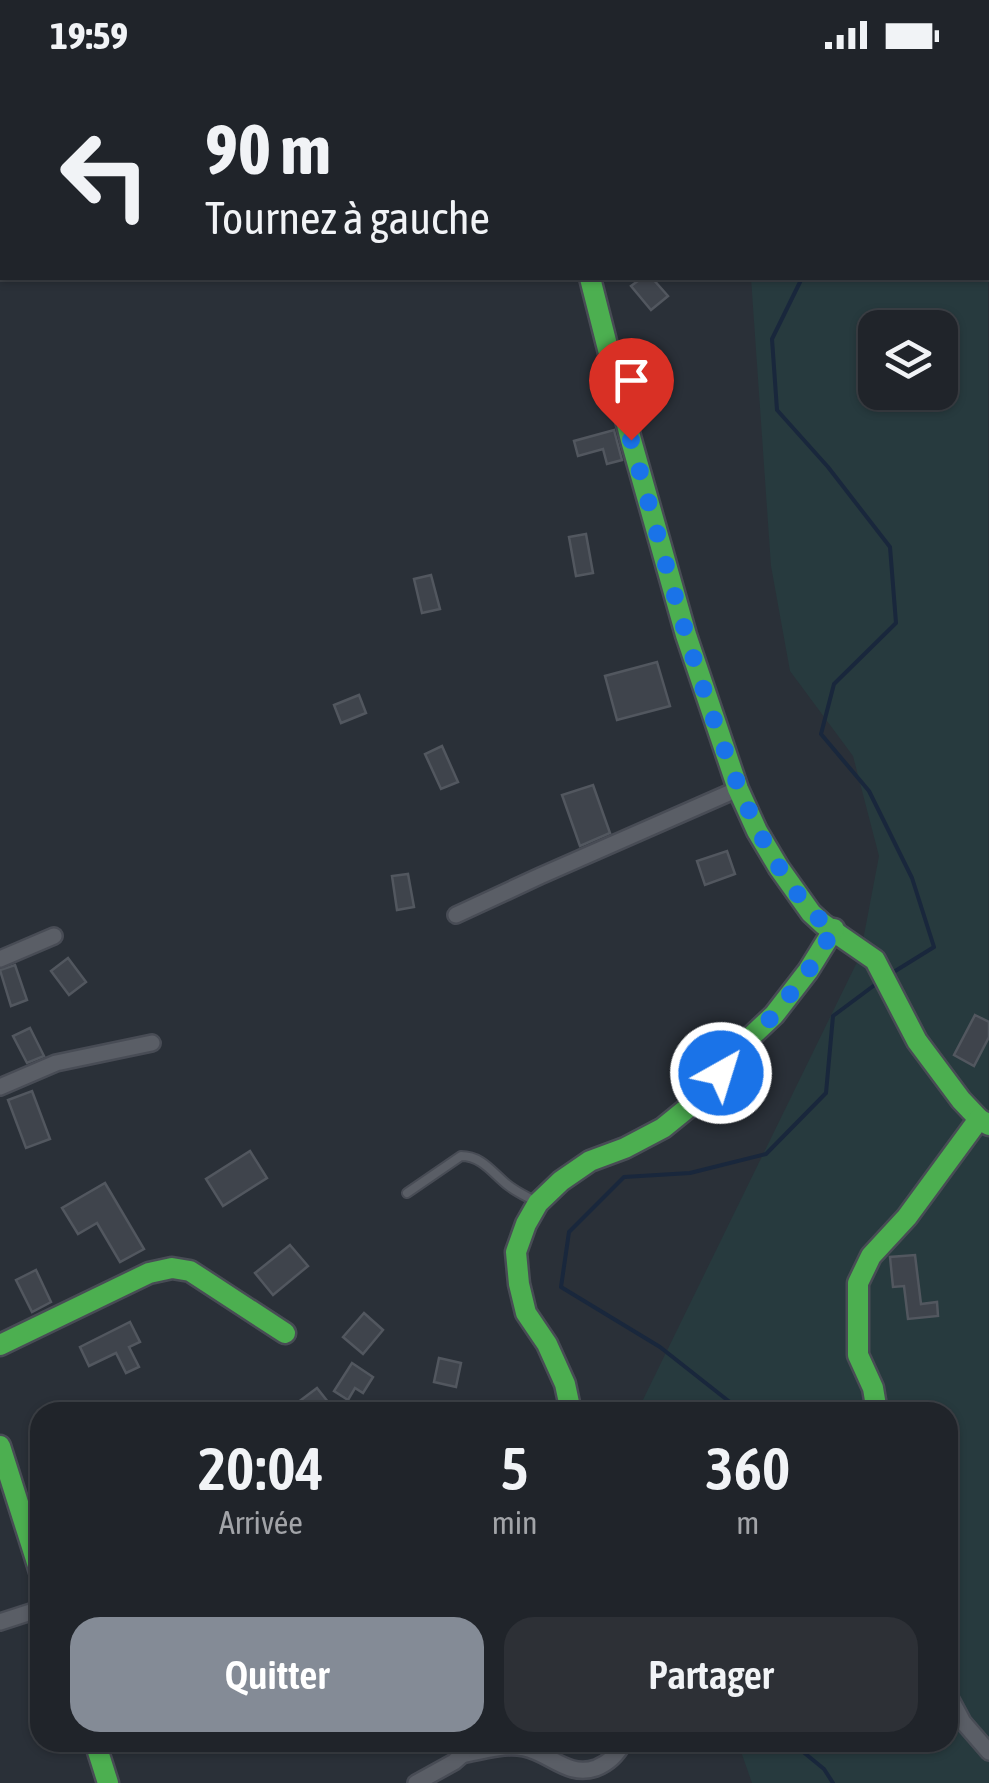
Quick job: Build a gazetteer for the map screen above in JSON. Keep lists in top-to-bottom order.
{
  "page": {
    "status": "19:59",
    "turn": ["90 m", "Tournez à gauche"],
    "eta": [
      "20:04",
      "Arrivée",
      "5",
      "min",
      "360",
      "m"
    ],
    "buttons": ["Quitter", "Partager"]
  }
}
